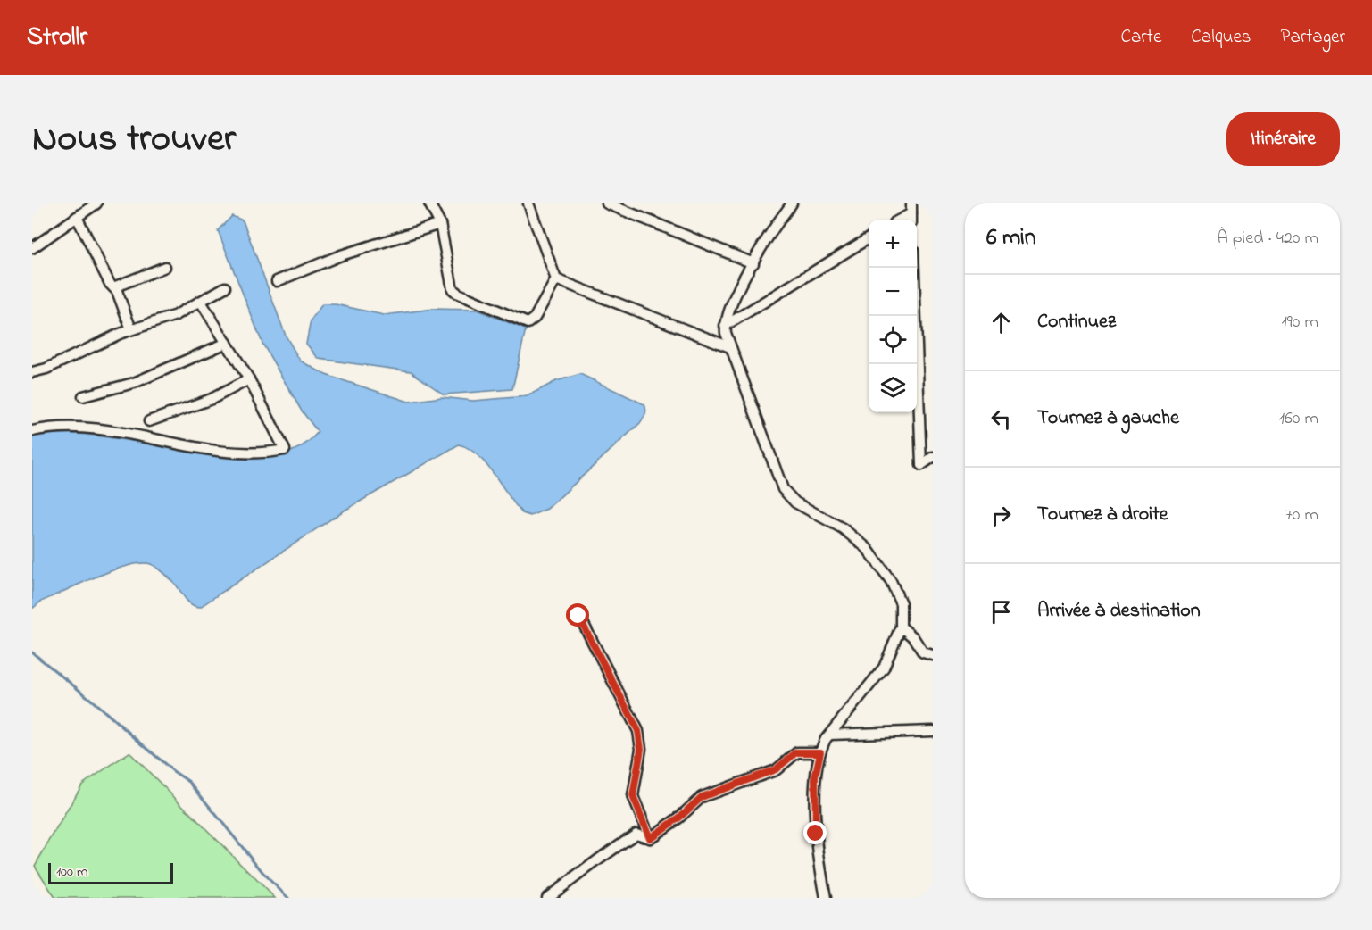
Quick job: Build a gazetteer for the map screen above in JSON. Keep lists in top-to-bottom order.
{
  "scale_bar": "100 m",
  "page": {
    "header": "Strollr",
    "nav": ["Carte", "Calques", "Partager"],
    "title": "Nous trouver",
    "buttons": "Itinéraire",
    "heading": ["6 min", "À pied · 420 m"],
    "map_buttons": ["+", "−"],
    "list": [
      ["Continuez", "190 m"],
      ["Tournez à gauche", "160 m"],
      ["Tournez à droite", "70 m"],
      "Arrivée à destination"
    ],
    "scale": "100 m"
  }
}
